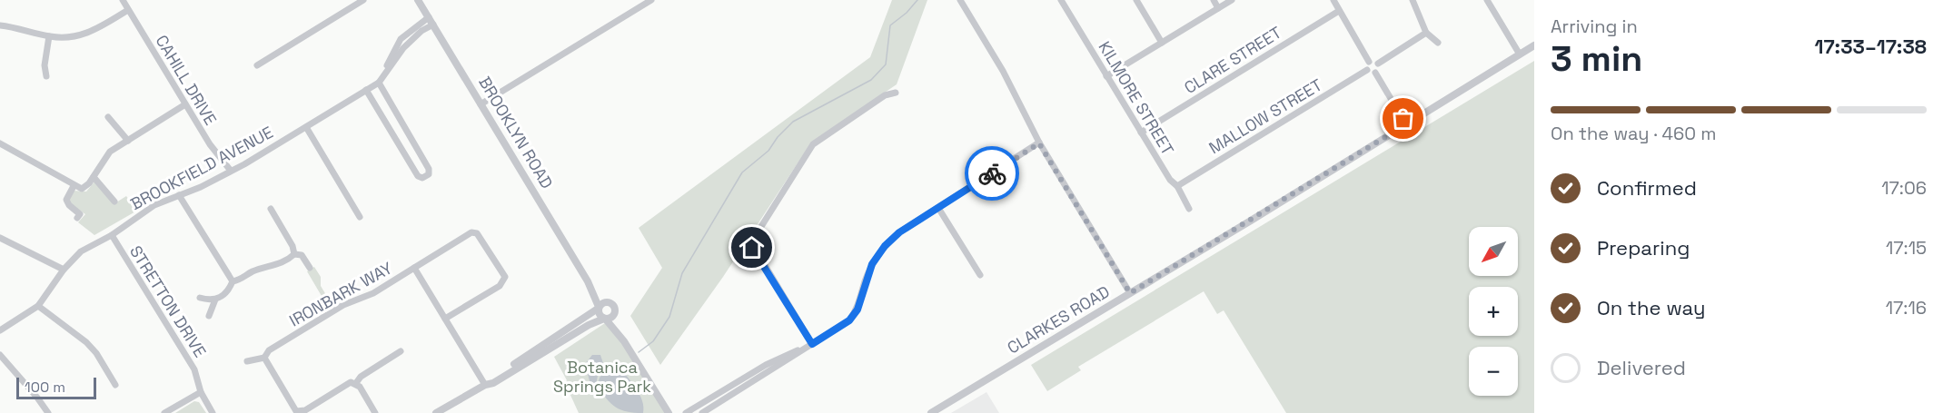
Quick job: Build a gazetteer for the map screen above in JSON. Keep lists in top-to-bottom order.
{
  "streets": {
    "street": [
      "CLARE STREET",
      "CAHILL DRIVE",
      "KILMORE STREET",
      "MALLOW STREET",
      "BROOKLYN ROAD",
      "BROOKFIELD AVENUE",
      "IRONBARK WAY",
      "STRETTON DRIVE",
      "CLARKES ROAD"
    ]
  },
  "crossings": [
    ["CLARE STREET", "KILMORE STREET"],
    ["CAHILL DRIVE", "BROOKFIELD AVENUE"],
    ["KILMORE STREET", "MALLOW STREET"],
    ["BROOKLYN ROAD", "BROOKFIELD AVENUE"],
    ["BROOKFIELD AVENUE", "STRETTON DRIVE"]
  ],
  "parks": ["Botanica Springs Park"],
  "scale_bar": "100 m",
  "north": "bottom left",
  "page": {
    "heading": ["3 min", "Arriving in", "17:33–17:38"],
    "bar": "On the way · 460 m",
    "list": [
      ["Confirmed", "17:06"],
      ["Preparing", "17:15"],
      ["On the way", "17:16"],
      "Delivered"
    ],
    "map_buttons": ["+", "−"],
    "scale": "100 m"
  }
}
